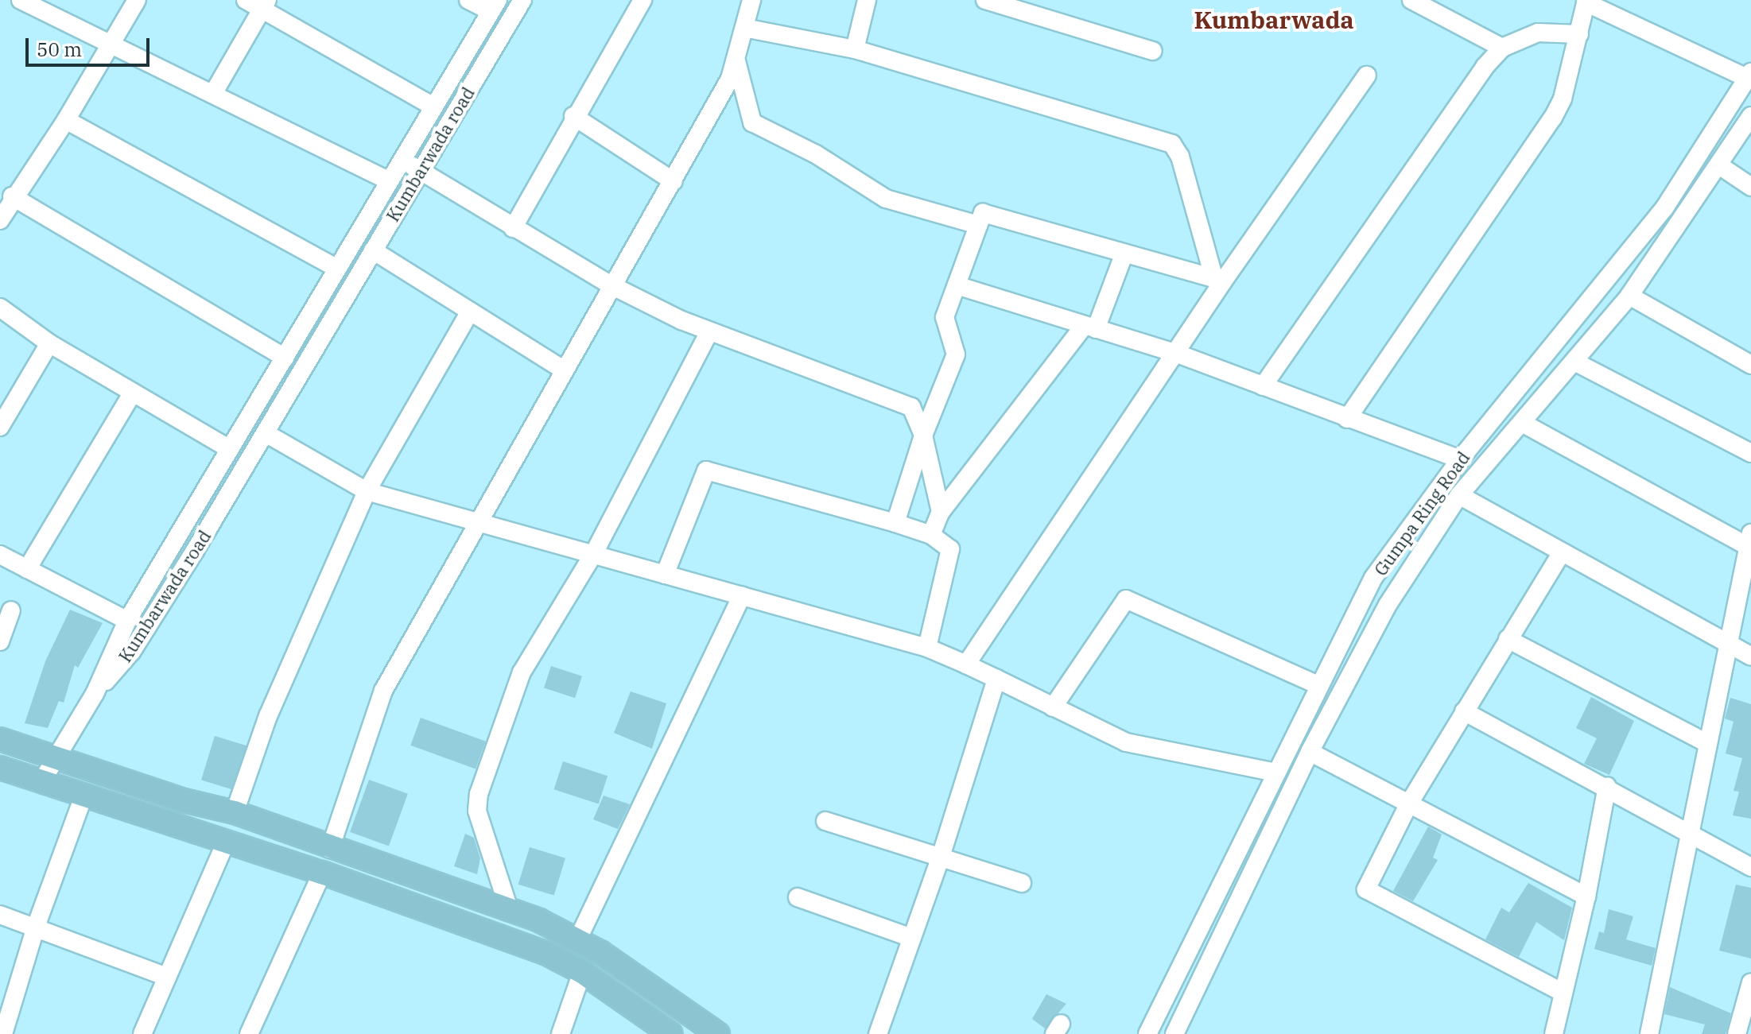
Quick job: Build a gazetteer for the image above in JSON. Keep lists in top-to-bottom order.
{
  "streets": {
    "street": ["Kumbarwada road", "Gumpa Ring Road"]
  },
  "districts": ["Kumbarwada"],
  "scale_bar": "50 m"
}
